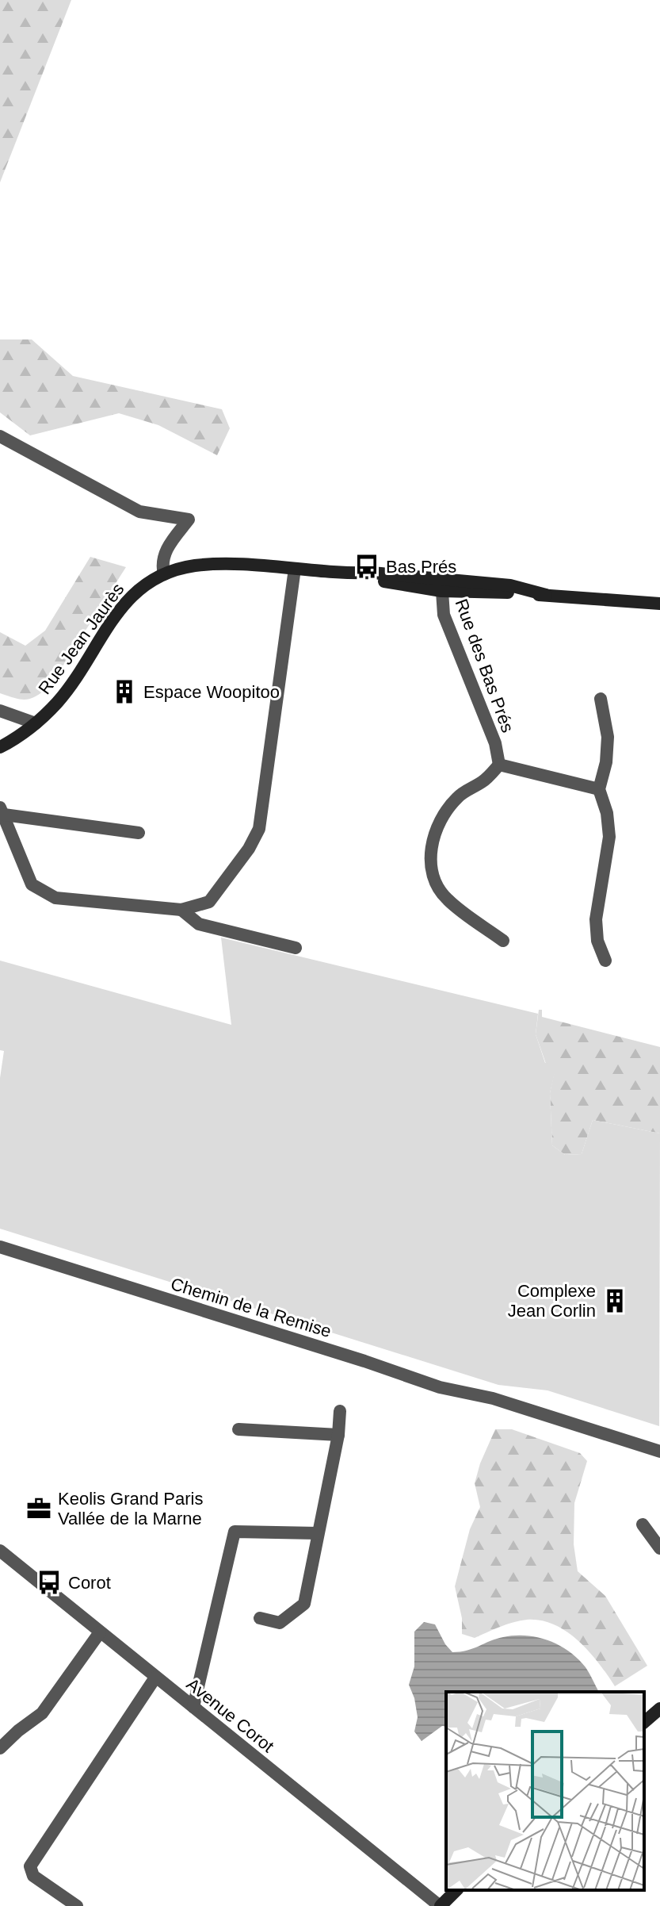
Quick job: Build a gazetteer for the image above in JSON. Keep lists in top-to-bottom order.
{
  "streets": {
    "street": [
      "Rue Jean Jaurès",
      "Rue des Bas Prés",
      "Chemin de la Remise",
      "Avenue Corot"
    ]
  },
  "crossings": [
    ["Rue Jean Jaurès", "Rue des Bas Prés"]
  ],
  "places": {
    "bus stop": ["Bas Prés", "Corot"],
    "building": ["Espace Woopitoo", "Complexe Jean Corlin"],
    "office": ["Keolis Grand Paris Vallée de la Marne"]
  }
}
